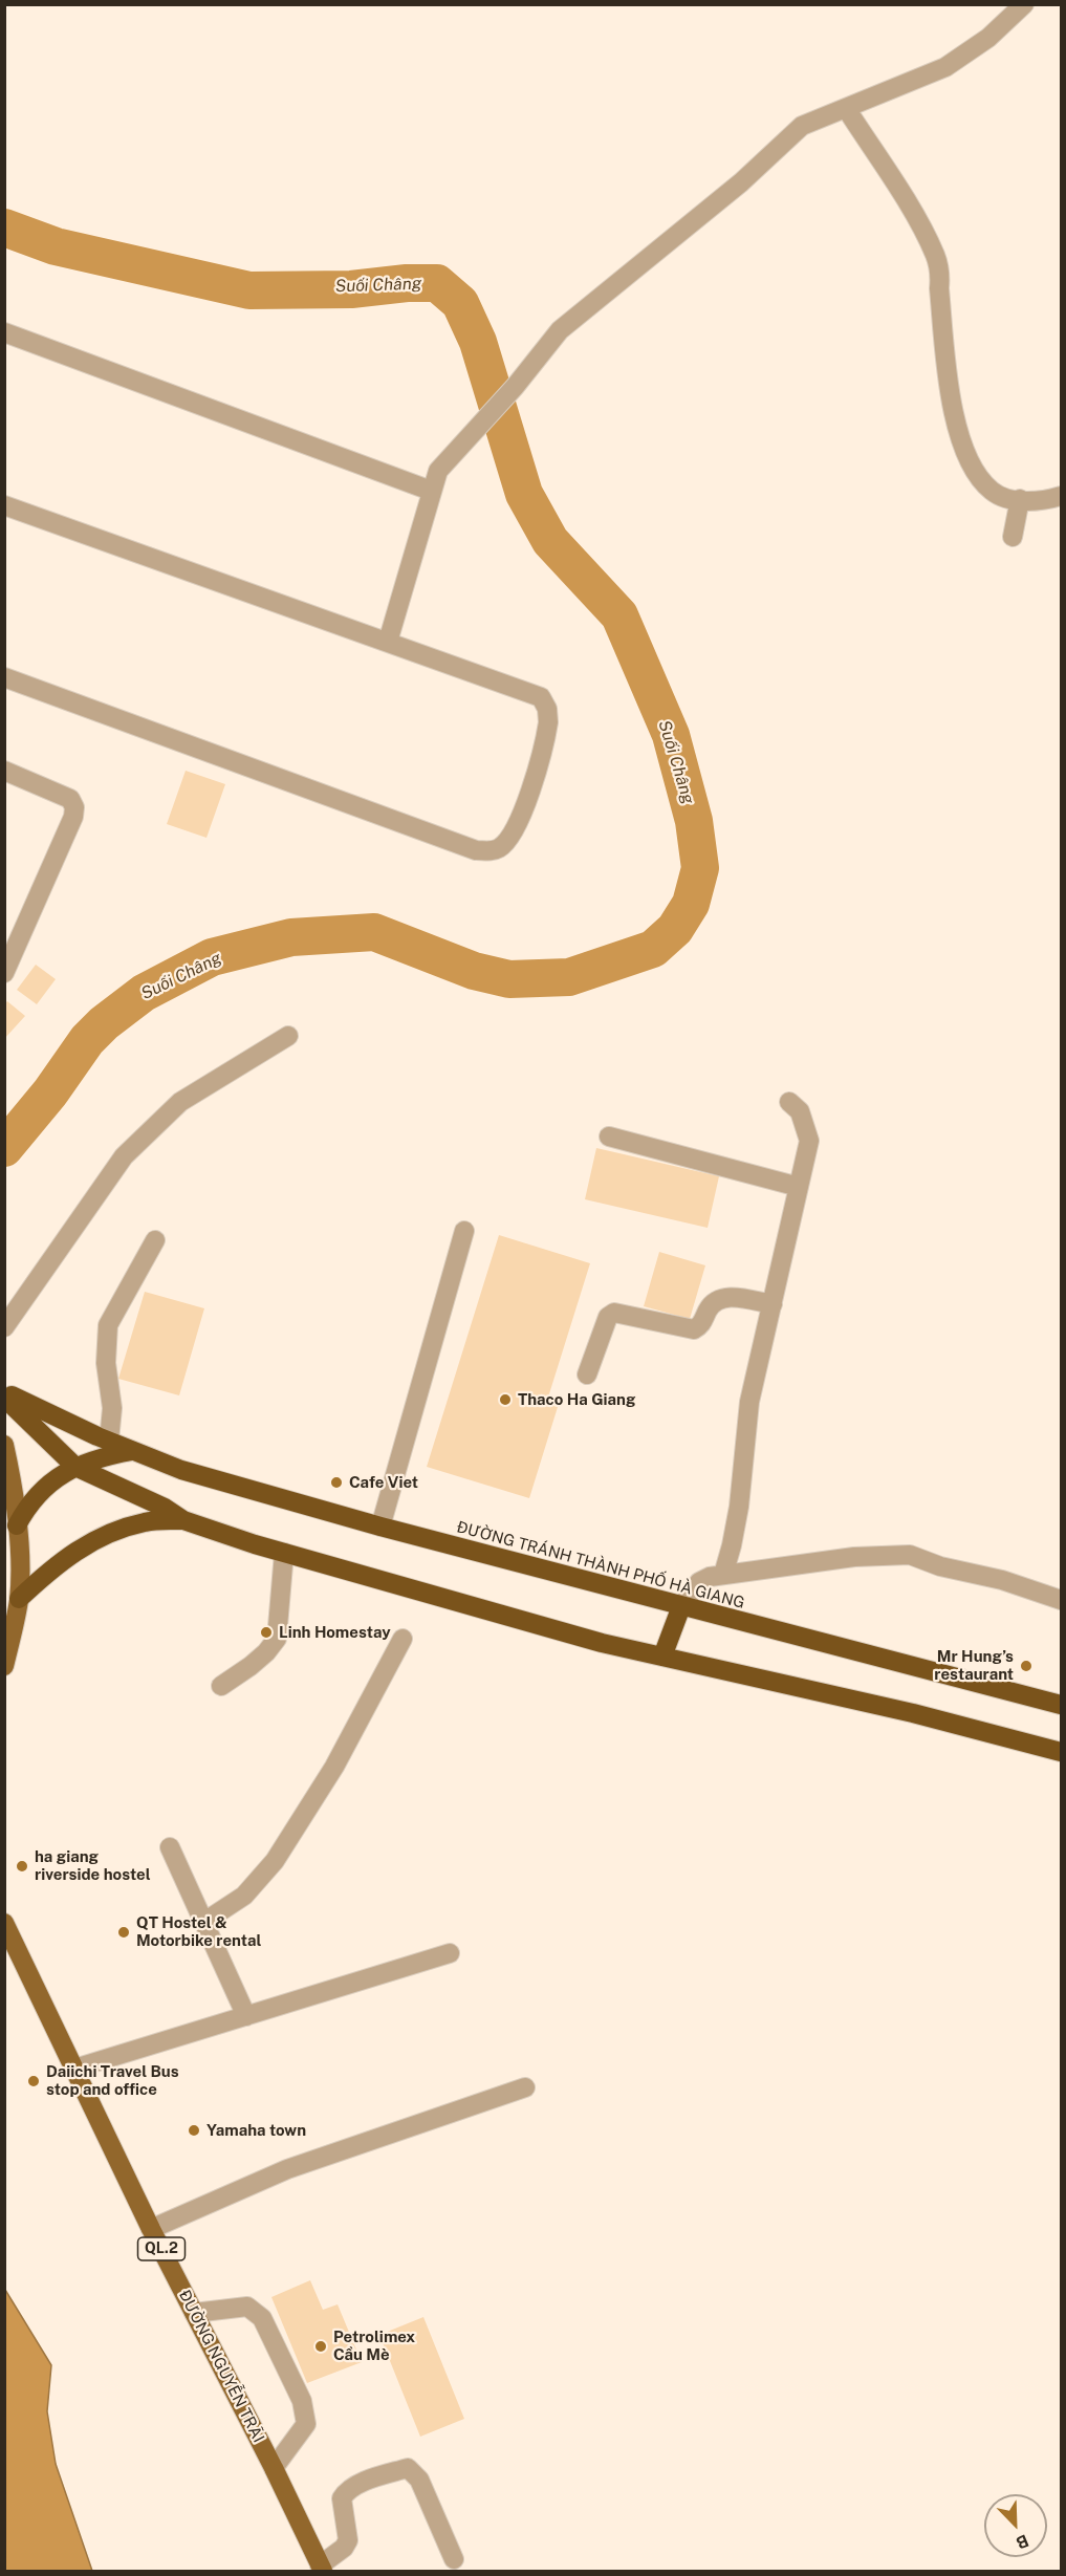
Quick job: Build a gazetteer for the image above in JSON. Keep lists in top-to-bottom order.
{
  "streets": {
    "highway": ["ĐƯỜNG TRÁNH THÀNH PHỐ HÀ GIANG"],
    "main road": ["QL.2", "ĐƯỜNG NGUYỄN TRÃI"]
  },
  "water": ["Suối Châng"],
  "places": [
    "Thaco Ha Giang",
    "Cafe Viet",
    "Linh Homestay",
    "Mr Hung’s restaurant",
    "ha giang riverside hostel",
    "QT Hostel & Motorbike rental",
    "Daiichi Travel Bus stop and office",
    "Yamaha town",
    "Petrolimex Cầu Mè"
  ],
  "north": "bottom right"
}
